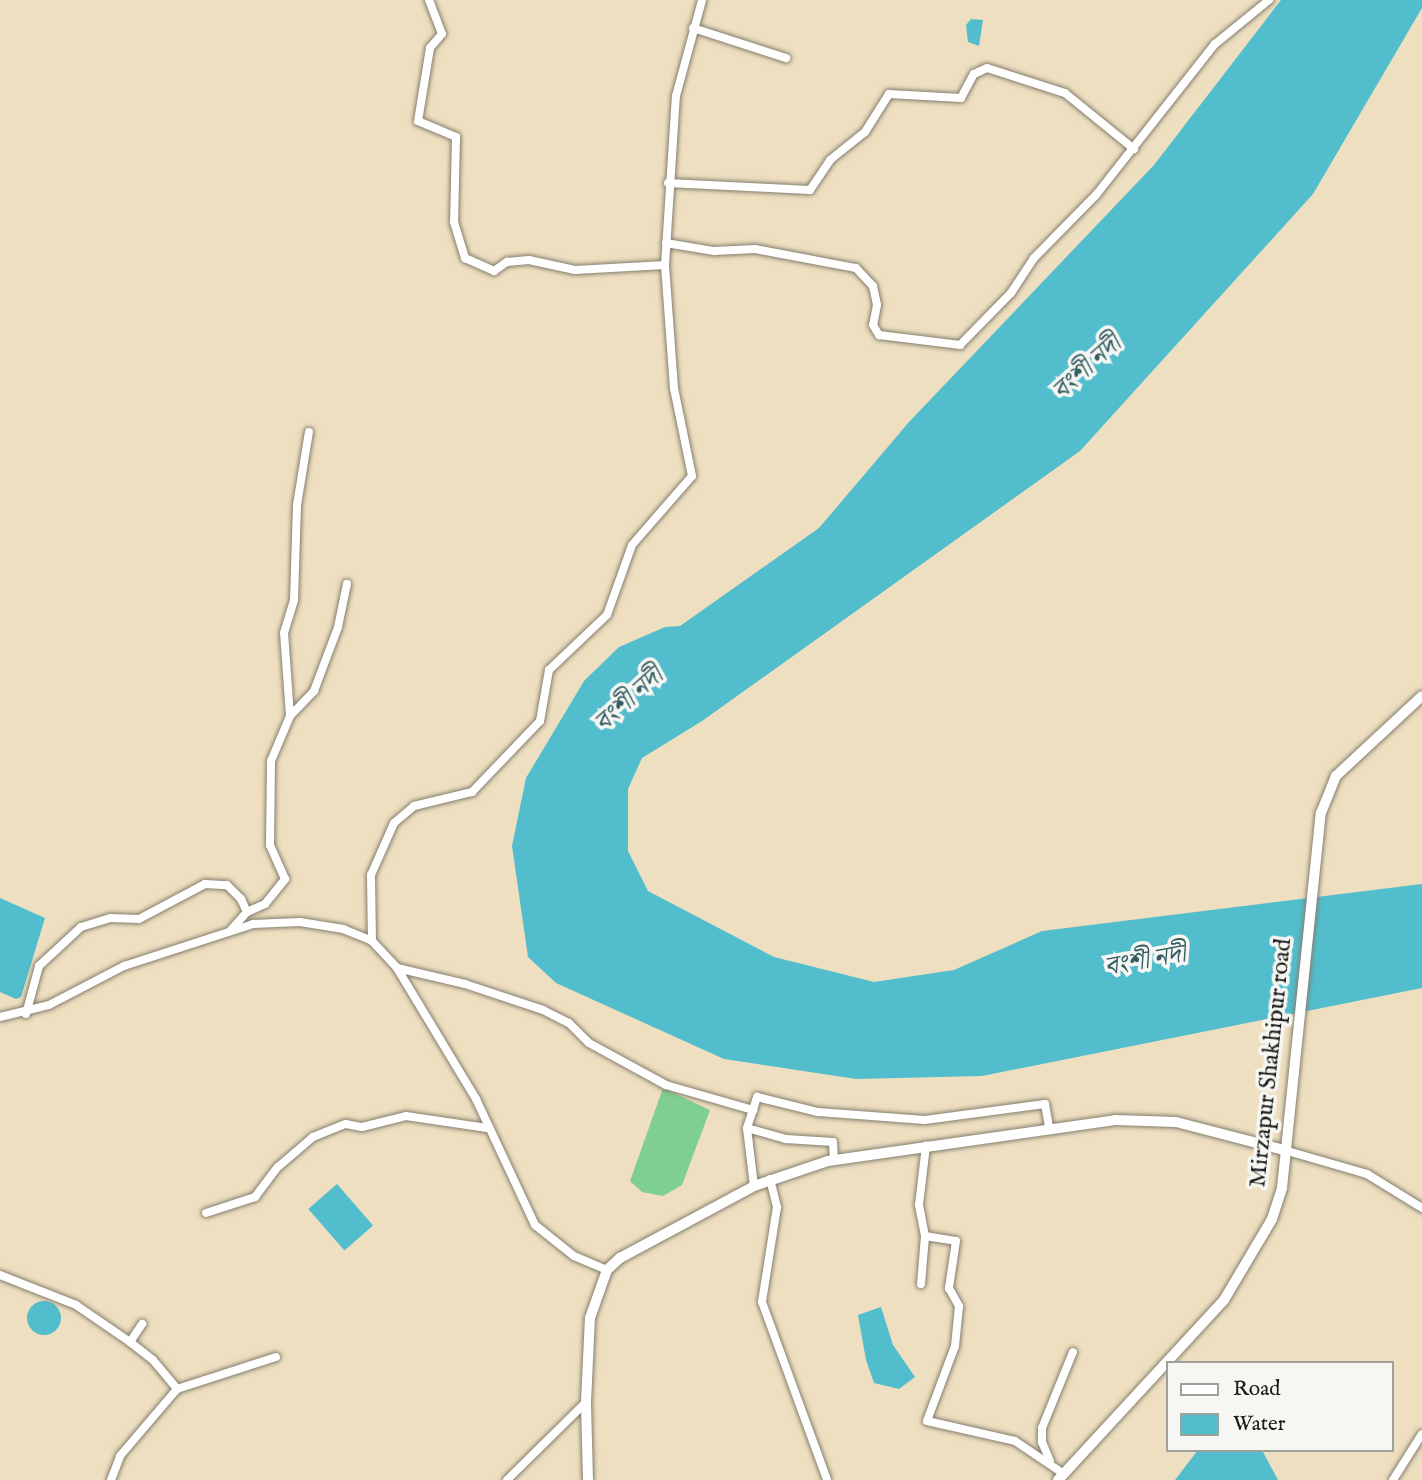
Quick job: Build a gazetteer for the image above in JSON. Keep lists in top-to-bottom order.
{
  "streets": {
    "street": ["Mirzapur Shakhipur road"]
  },
  "water": ["বংশী নদী"],
  "legend": ["Road", "Water"]
}
